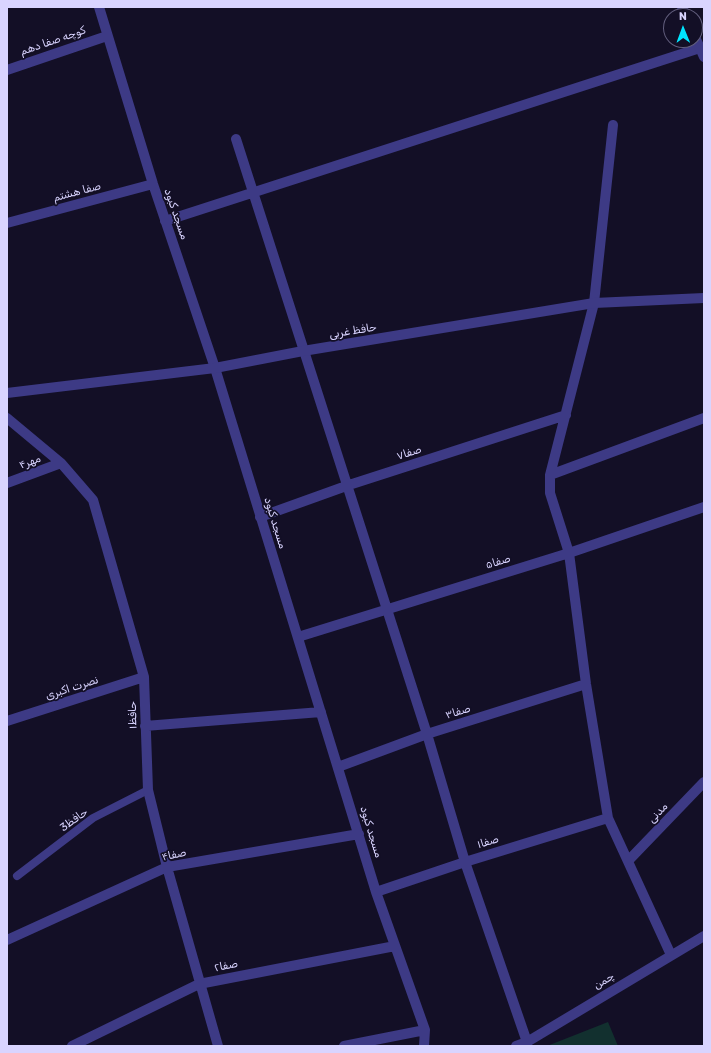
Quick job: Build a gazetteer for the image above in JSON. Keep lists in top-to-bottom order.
{
  "streets": {
    "street": [
      "کوچه صفا دهم",
      "صفا هشتم",
      "مسجد کبود",
      "حافظ غربی",
      "صفا۷",
      "مهر۴",
      "صفا۵",
      "نصرت اکبری",
      "صفا۳",
      "حافظ۱",
      "مدنی",
      "صفا۱",
      "صفا۴",
      "صفا۲",
      "چمن"
    ],
    "lane": ["حافظ3"]
  },
  "crossings": [
    ["کوچه صفا دهم", "مسجد کبود"],
    ["صفا هشتم", "مسجد کبود"],
    ["مسجد کبود", "حافظ غربی"],
    ["مسجد کبود", "صفا۷"],
    ["مسجد کبود", "صفا۵"],
    ["مسجد کبود", "صفا۳"],
    ["مسجد کبود", "صفا۱"],
    ["مسجد کبود", "صفا۴"],
    ["مسجد کبود", "صفا۲"],
    ["مهر۴", "حافظ۱"],
    ["نصرت اکبری", "حافظ۱"],
    ["حافظ۱", "حافظ3"],
    ["حافظ۱", "صفا۴"],
    ["حافظ۱", "صفا۲"]
  ],
  "north": "top"
}
